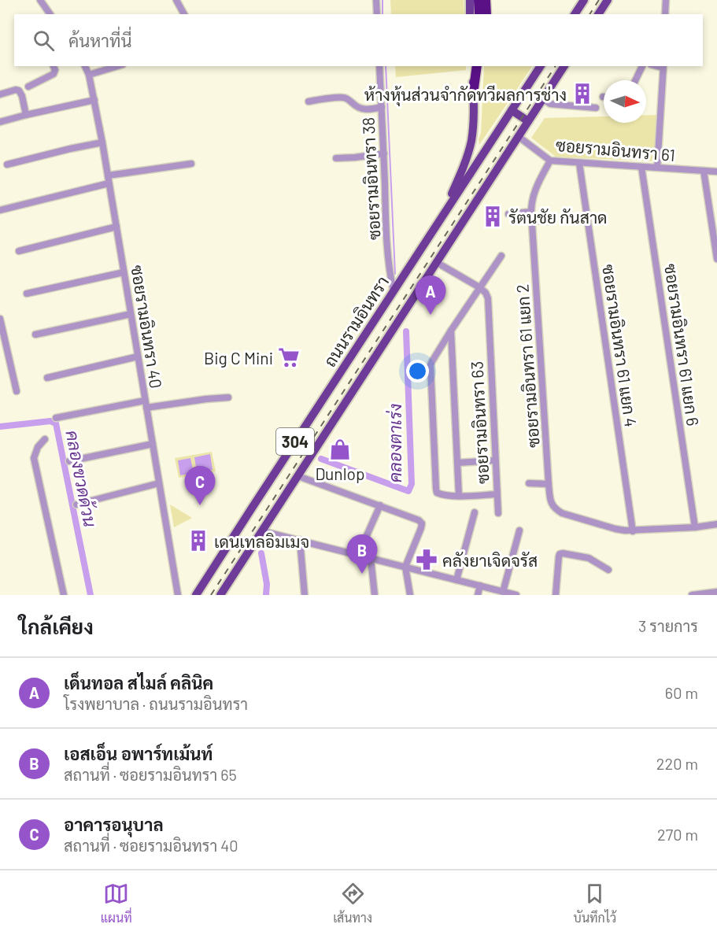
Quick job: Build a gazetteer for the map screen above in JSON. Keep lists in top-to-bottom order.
{
  "streets": {
    "main road": ["ถนนรามอินทรา", "304"],
    "street": [
      "ซอยรามอินทรา 61",
      "ซอยรามอินทรา 38",
      "ซอยรามอินทรา 40",
      "ซอยรามอินทรา 61 แยก 6",
      "ซอยรามอินทรา 61 แยก 4",
      "ซอยรามอินทรา 61 แยก 2",
      "ซอยรามอินทรา 63"
    ]
  },
  "crossings": [
    ["ซอยรามอินทรา 61", "ซอยรามอินทรา 61 แยก 6"],
    ["ซอยรามอินทรา 61", "ซอยรามอินทรา 61 แยก 4"],
    ["ซอยรามอินทรา 61", "ซอยรามอินทรา 61 แยก 2"],
    ["ซอยรามอินทรา 61", "304"],
    ["ซอยรามอินทรา 38", "ถนนรามอินทรา"],
    ["ซอยรามอินทรา 61 แยก 4", "ซอยรามอินทรา 61 แยก 2"]
  ],
  "water": ["คลองตาเร่ง", "คลองขวดด้วน"],
  "places": {
    "building": ["ห้างหุ้นส่วนจำกัดทวีผลการช่าง", "รัตนชัย กันสาด", "เดนเทลอิมเมจ"],
    "supermarket": ["Big C Mini"],
    "shop": ["Dunlop"],
    "pharmacy": ["คลังยาเจิดจรัส"]
  },
  "north": "right",
  "page": {
    "search": "ค้นหาที่นี่",
    "pins": ["A", "C", "B"],
    "heading": ["ใกล้เคียง", "3 รายการ"],
    "list": [
      {
        "mark": "A",
        "name": "เด็นทอล สไมล์ คลินิค",
        "note": "โรงพยาบาล · ถนนรามอินทรา",
        "value": "60 m"
      },
      {
        "mark": "B",
        "name": "เอสเอ็น อพาร์ทเม้นท์",
        "note": "สถานที่ · ซอยรามอินทรา 65",
        "value": "220 m"
      },
      {
        "mark": "C",
        "name": "อาคารอนุบาล",
        "note": "สถานที่ · ซอยรามอินทรา 40",
        "value": "270 m"
      }
    ],
    "nav": ["แผนที่", "เส้นทาง", "บันทึกไว้"]
  }
}
